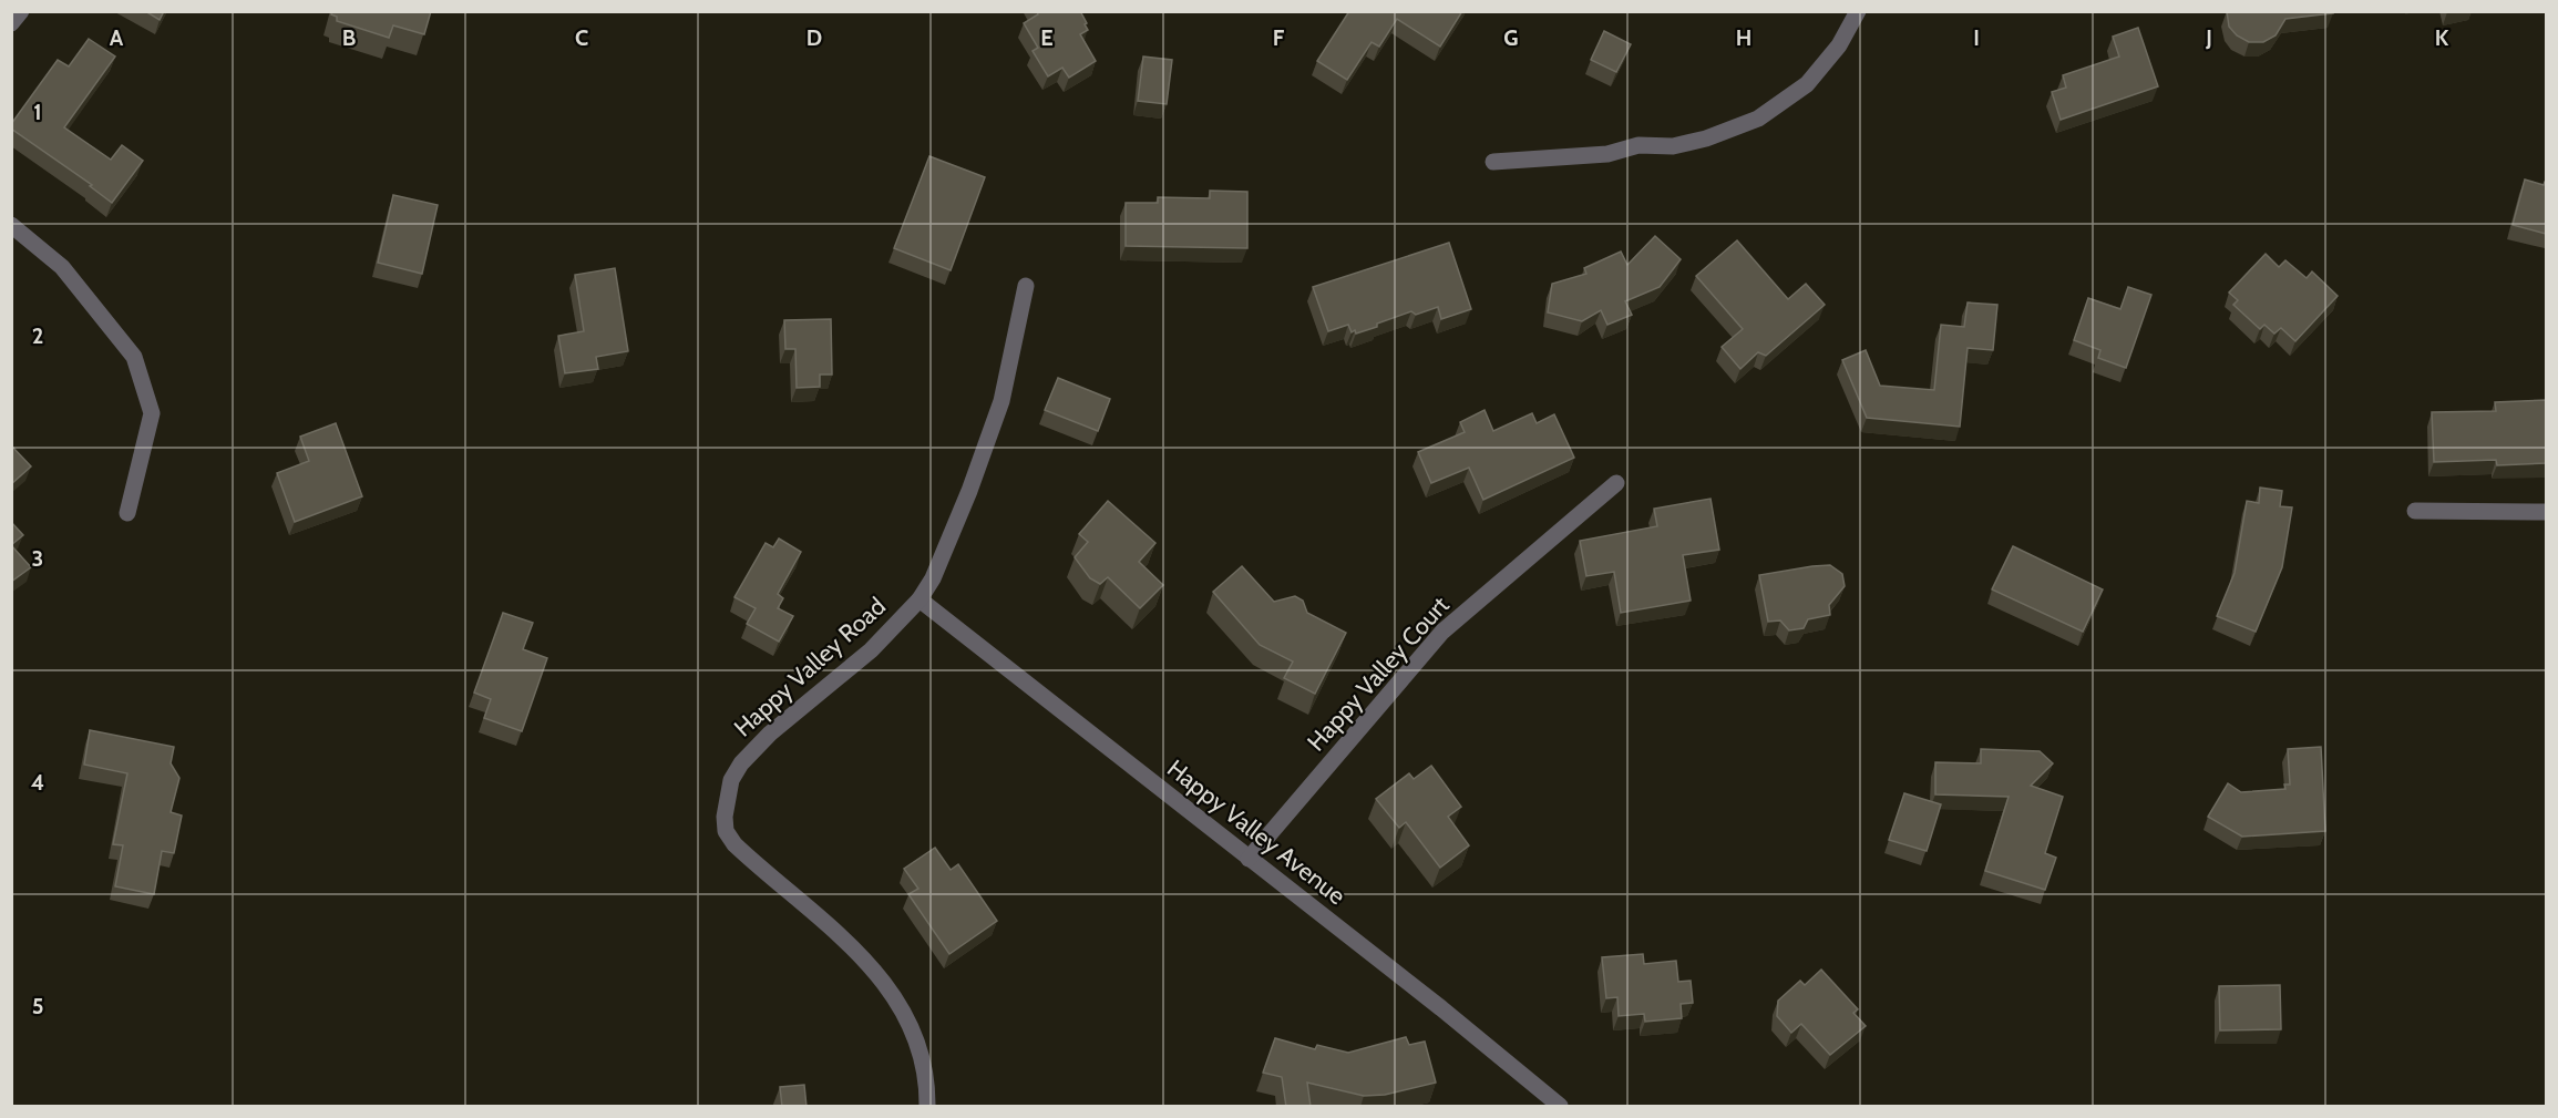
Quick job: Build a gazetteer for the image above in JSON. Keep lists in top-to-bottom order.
{
  "streets": {
    "street": ["Happy Valley Road", "Happy Valley Court", "Happy Valley Avenue"]
  },
  "crossings": [
    ["Happy Valley Road", "Happy Valley Avenue"],
    ["Happy Valley Court", "Happy Valley Avenue"]
  ],
  "grid": {
    "columns": [
      "A",
      "B",
      "C",
      "D",
      "E",
      "F",
      "G",
      "H",
      "I",
      "J",
      "K"
    ],
    "rows": [
      "1",
      "2",
      "3",
      "4",
      "5"
    ]
  }
}
